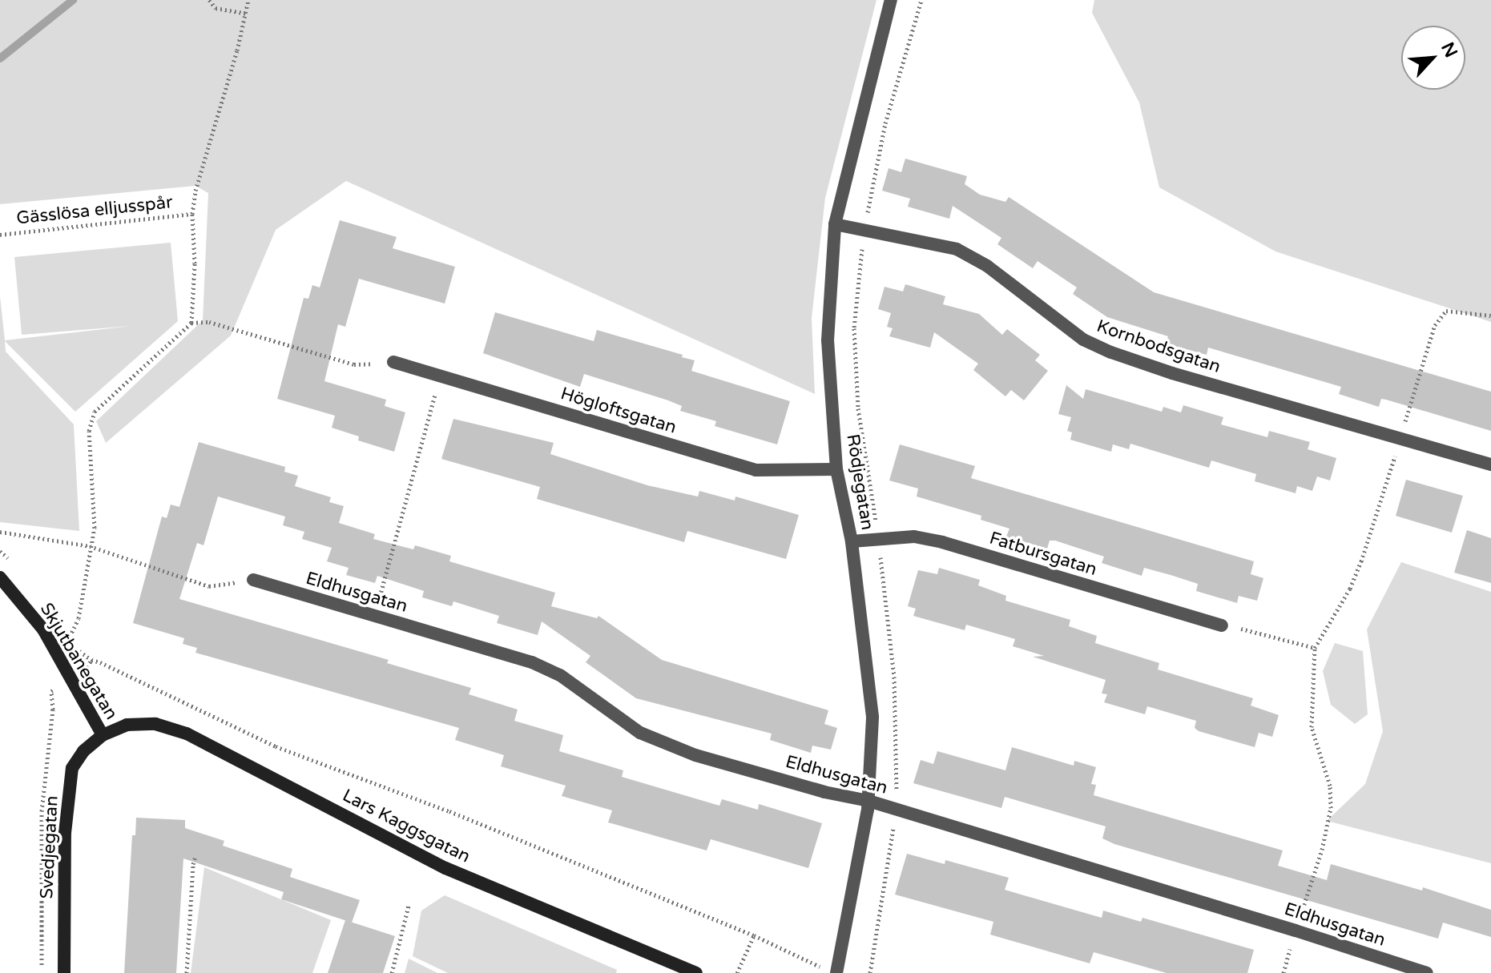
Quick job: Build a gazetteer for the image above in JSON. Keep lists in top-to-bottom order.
{
  "streets": {
    "street": [
      "Kornbodsgatan",
      "Högloftsgatan",
      "Rödjegatan",
      "Fatbursgatan",
      "Eldhusgatan",
      "Skjutbanegatan",
      "Lars Kaggsgatan",
      "Svedjegatan"
    ],
    "path": ["Gässlösa elljusspår"]
  },
  "crossings": [
    ["Kornbodsgatan", "Rödjegatan"],
    ["Högloftsgatan", "Rödjegatan"],
    ["Rödjegatan", "Fatbursgatan"],
    ["Rödjegatan", "Eldhusgatan"],
    ["Skjutbanegatan", "Lars Kaggsgatan"],
    ["Skjutbanegatan", "Svedjegatan"],
    ["Lars Kaggsgatan", "Svedjegatan"]
  ],
  "north": "top right"
}
